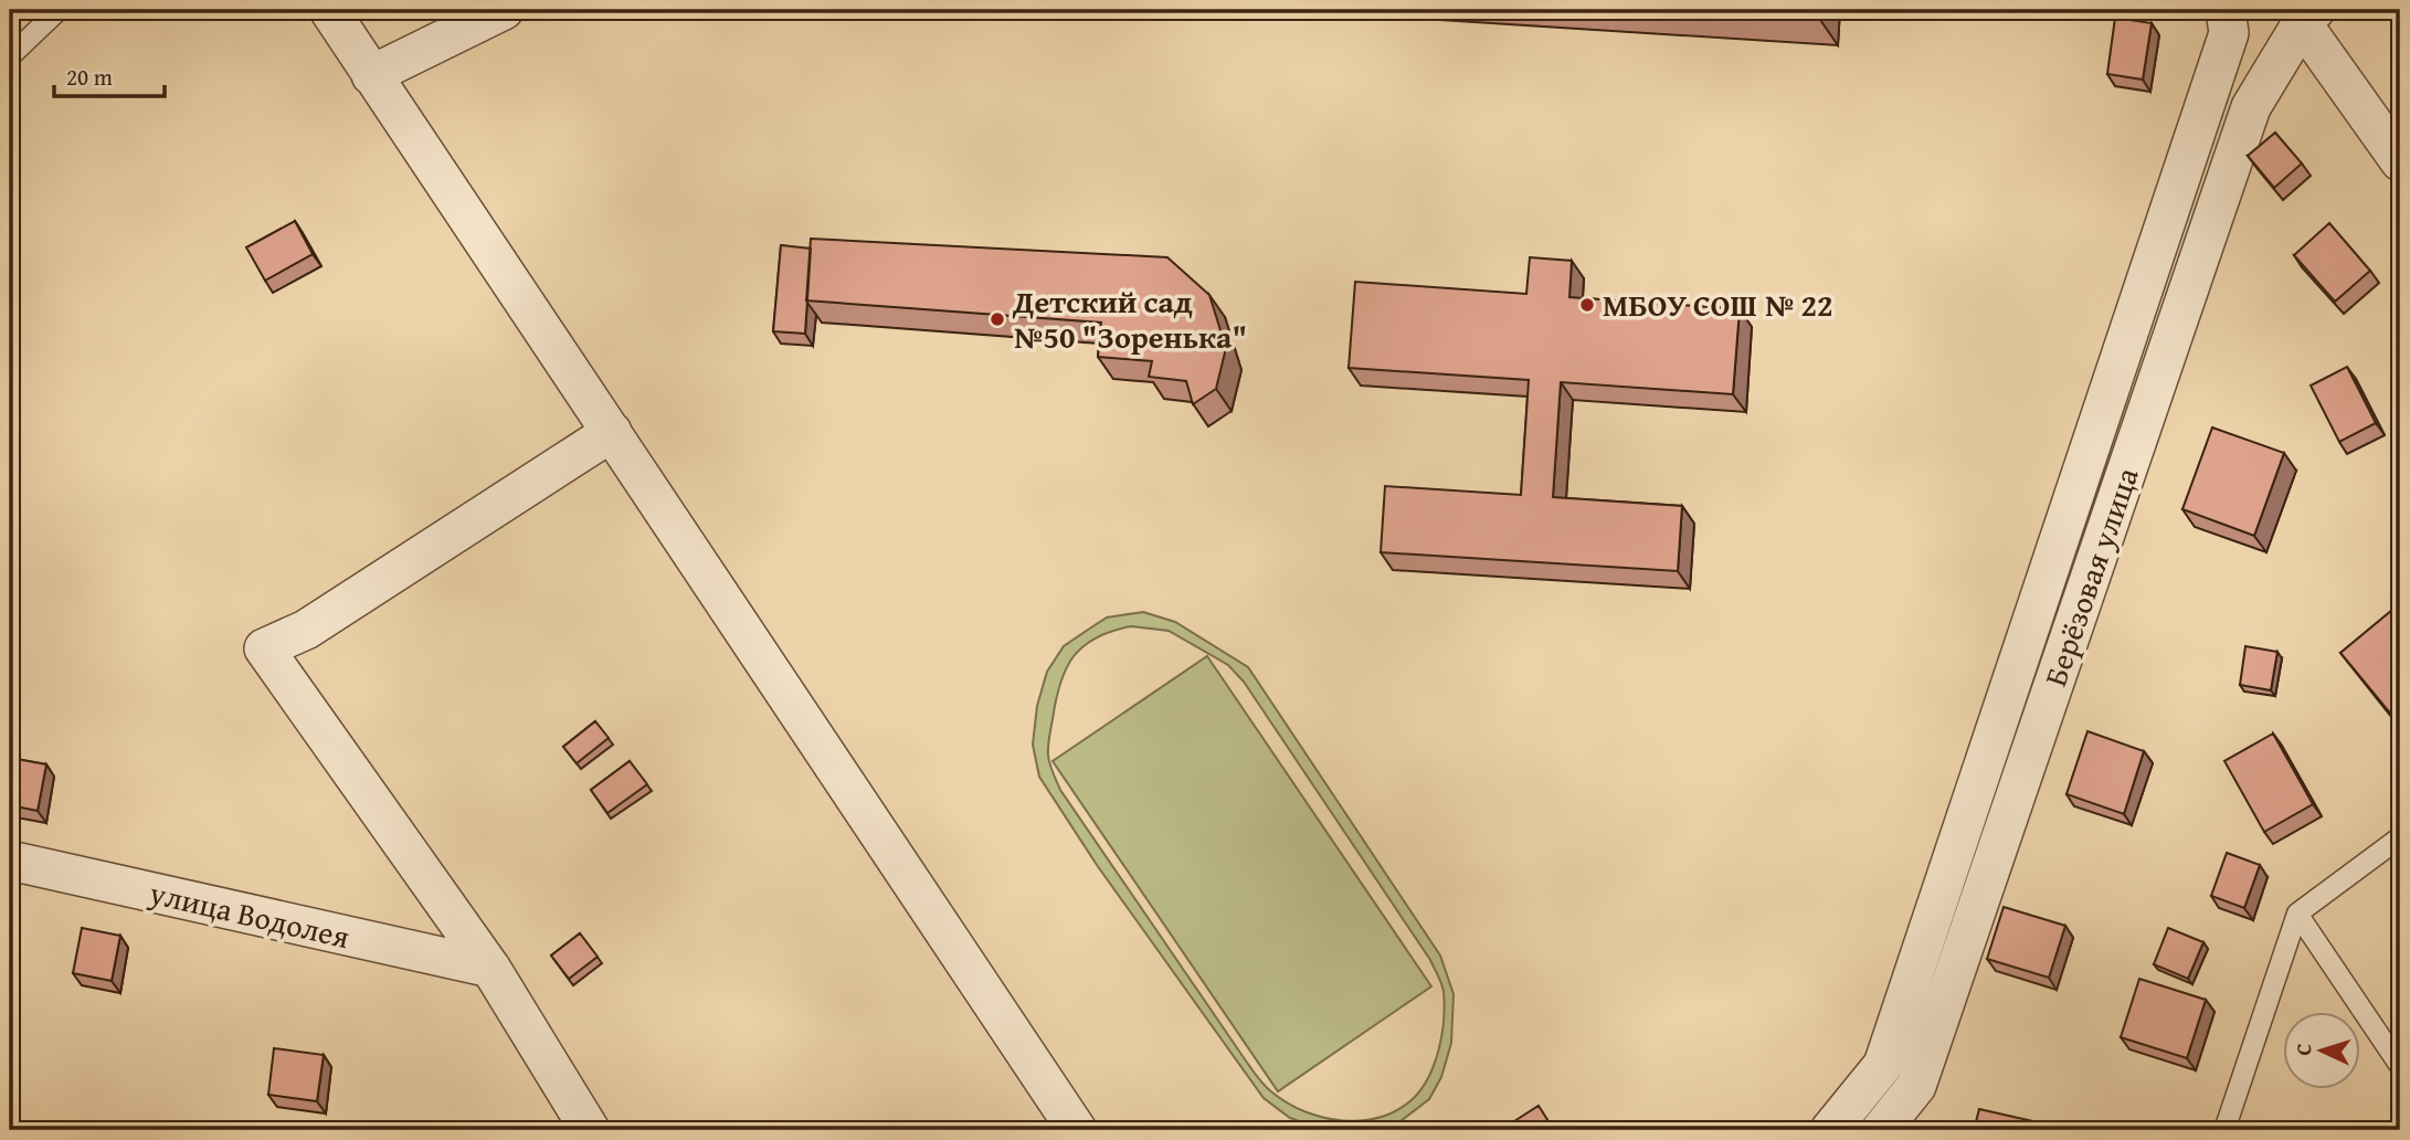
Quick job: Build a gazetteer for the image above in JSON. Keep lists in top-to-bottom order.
{
  "streets": {
    "street": ["Берёзовая улица", "улица Водолея"]
  },
  "places": ["МБОУ СОШ № 22", "Детский сад №50 \"Зоренька\""],
  "scale_bar": "20 m",
  "north": "left"
}
